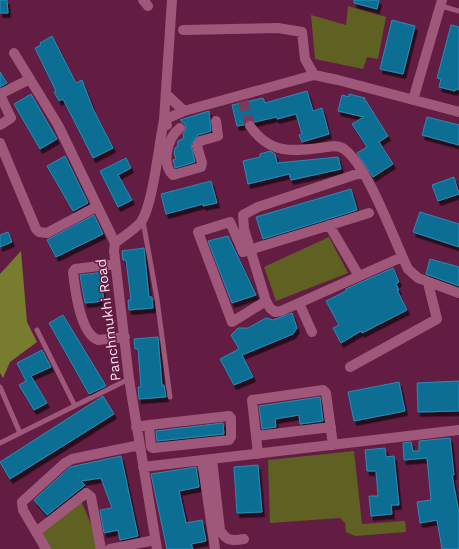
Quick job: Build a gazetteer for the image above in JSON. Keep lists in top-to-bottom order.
{
  "streets": {
    "street": ["Panchmukhi Road"]
  }
}
